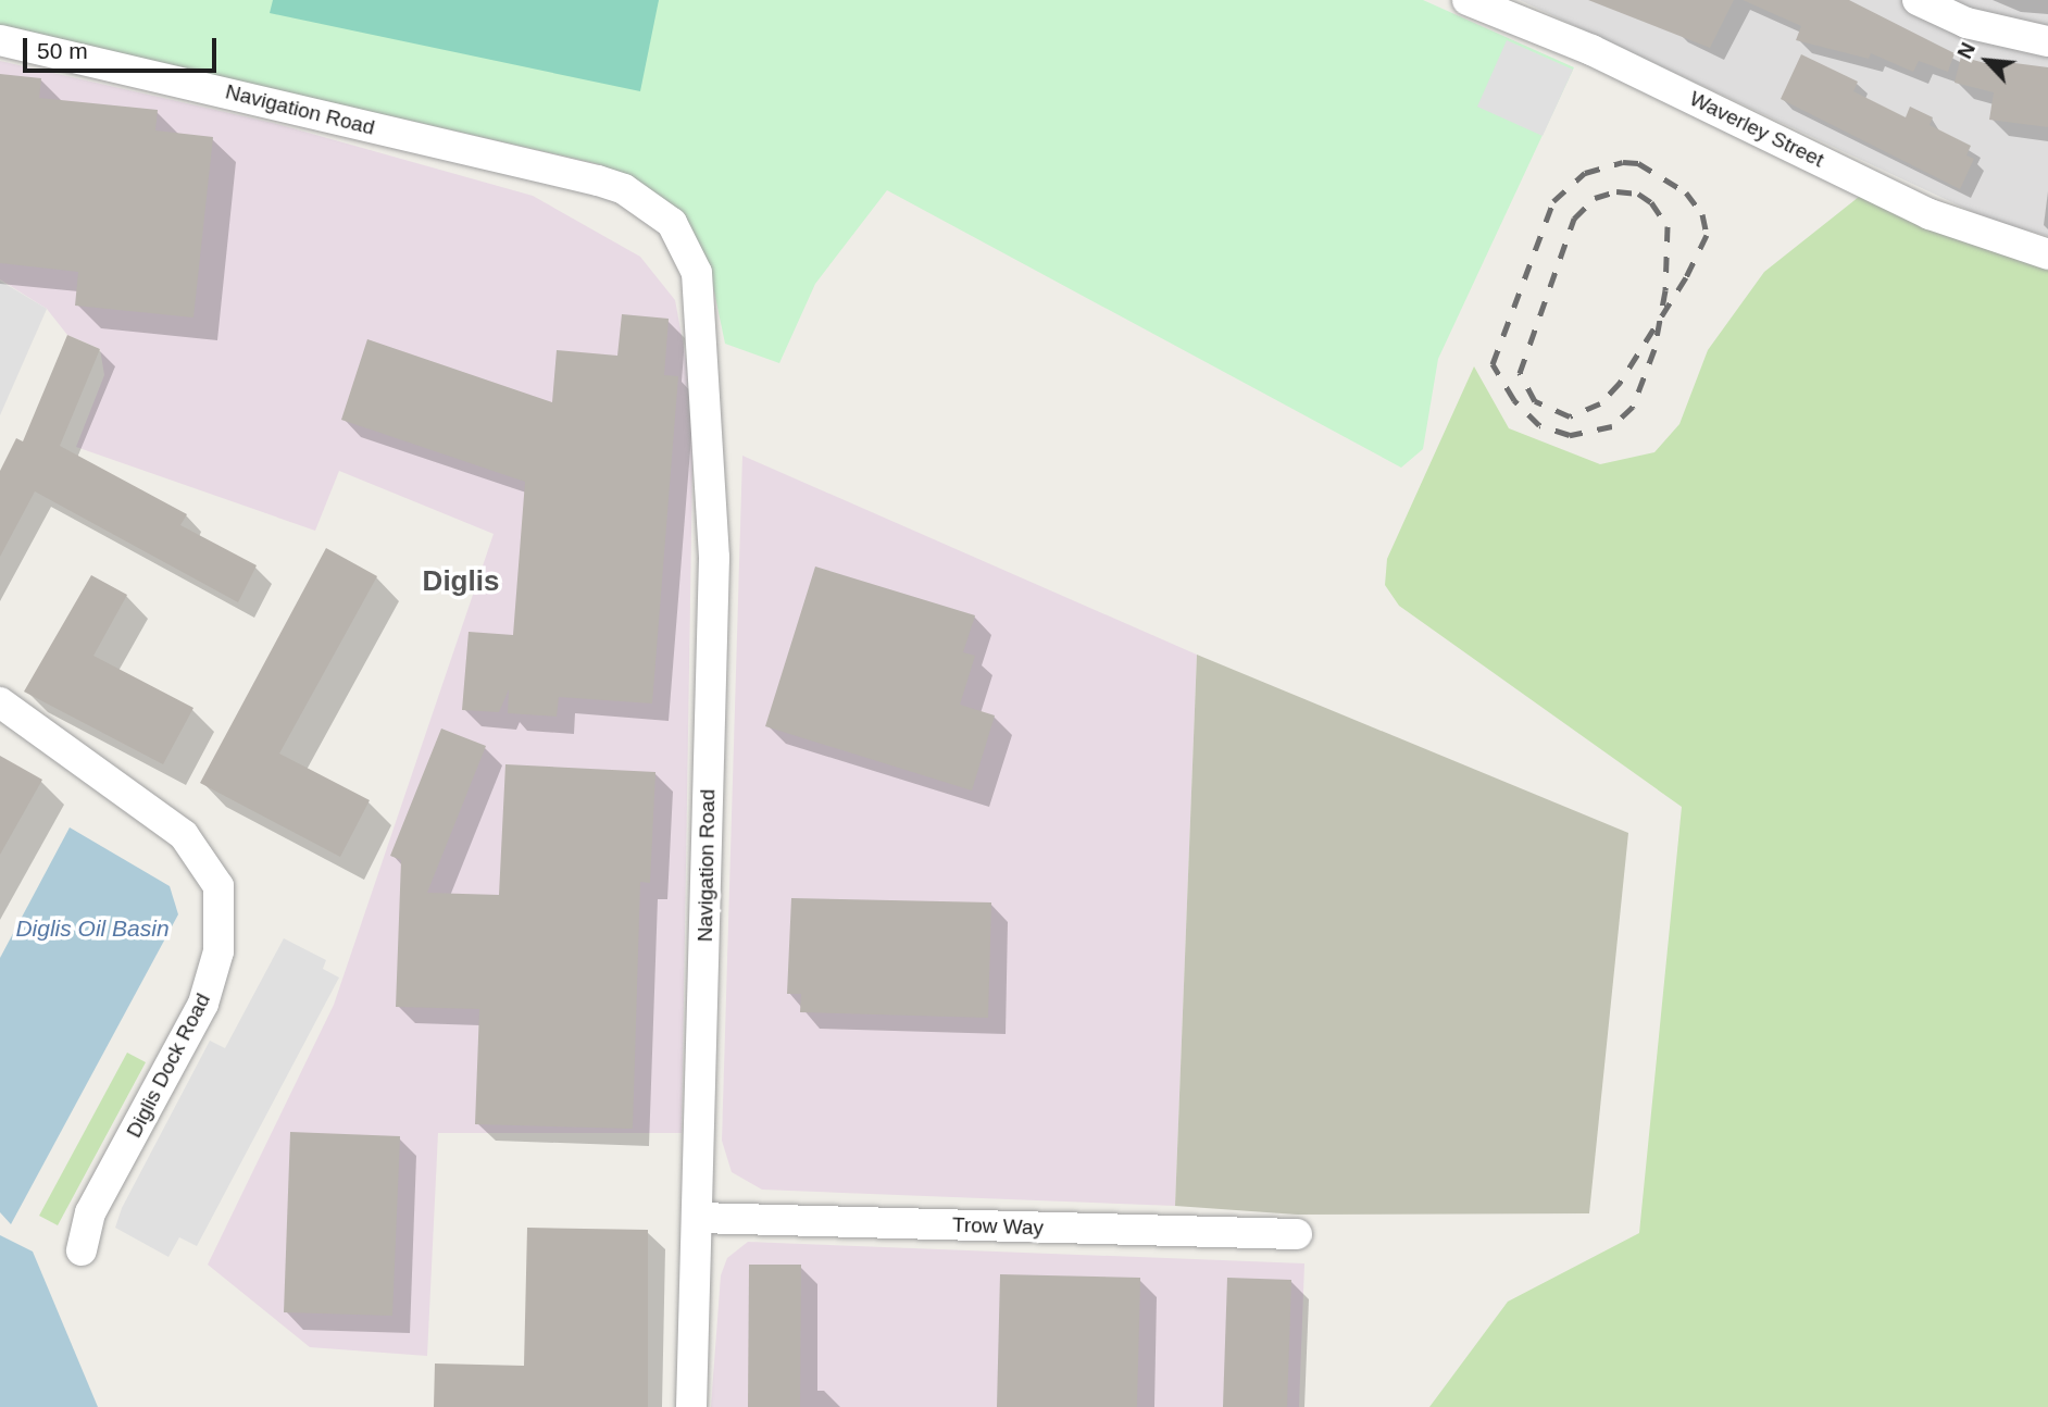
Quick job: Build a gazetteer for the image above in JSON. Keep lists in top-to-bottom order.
{
  "streets": {
    "street": [
      "Navigation Road",
      "Waverley Street",
      "Diglis Dock Road",
      "Trow Way"
    ]
  },
  "crossings": [
    ["Navigation Road", "Trow Way"]
  ],
  "districts": ["Diglis"],
  "water": ["Diglis Oil Basin"],
  "scale_bar": "50 m",
  "north": "top left"
}
